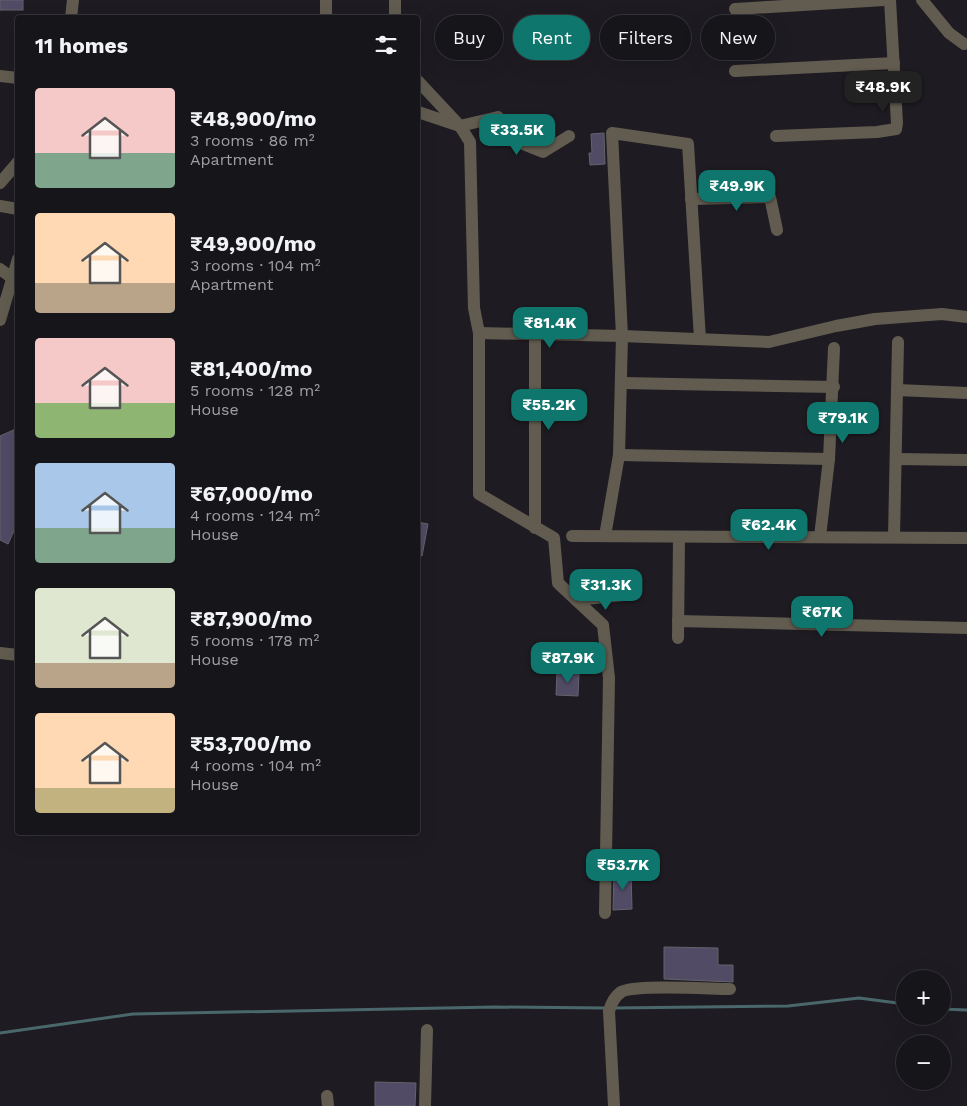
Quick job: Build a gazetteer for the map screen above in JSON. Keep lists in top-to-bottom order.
{
  "page": {
    "chip": [
      "Buy",
      "Rent",
      "Filters",
      "New"
    ],
    "heading": "11 homes",
    "price": [
      "₹48.9K",
      "₹33.5K",
      "₹49.9K",
      "₹81.4K",
      "₹55.2K",
      "₹79.1K",
      "₹62.4K",
      "₹31.3K",
      "₹67K",
      "₹87.9K",
      "₹53.7K"
    ],
    "list": [
      {
        "name": "₹48,900/mo",
        "note": "3 rooms · 86 m² · Apartment"
      },
      {
        "name": "₹49,900/mo",
        "note": "3 rooms · 104 m² · Apartment"
      },
      {
        "name": "₹81,400/mo",
        "note": "5 rooms · 128 m² · House"
      },
      {
        "name": "₹67,000/mo",
        "note": "4 rooms · 124 m² · House"
      },
      {
        "name": "₹87,900/mo",
        "note": "5 rooms · 178 m² · House"
      },
      {
        "name": "₹53,700/mo",
        "note": "4 rooms · 104 m² · House"
      }
    ],
    "map_buttons": ["+", "−"]
  }
}
